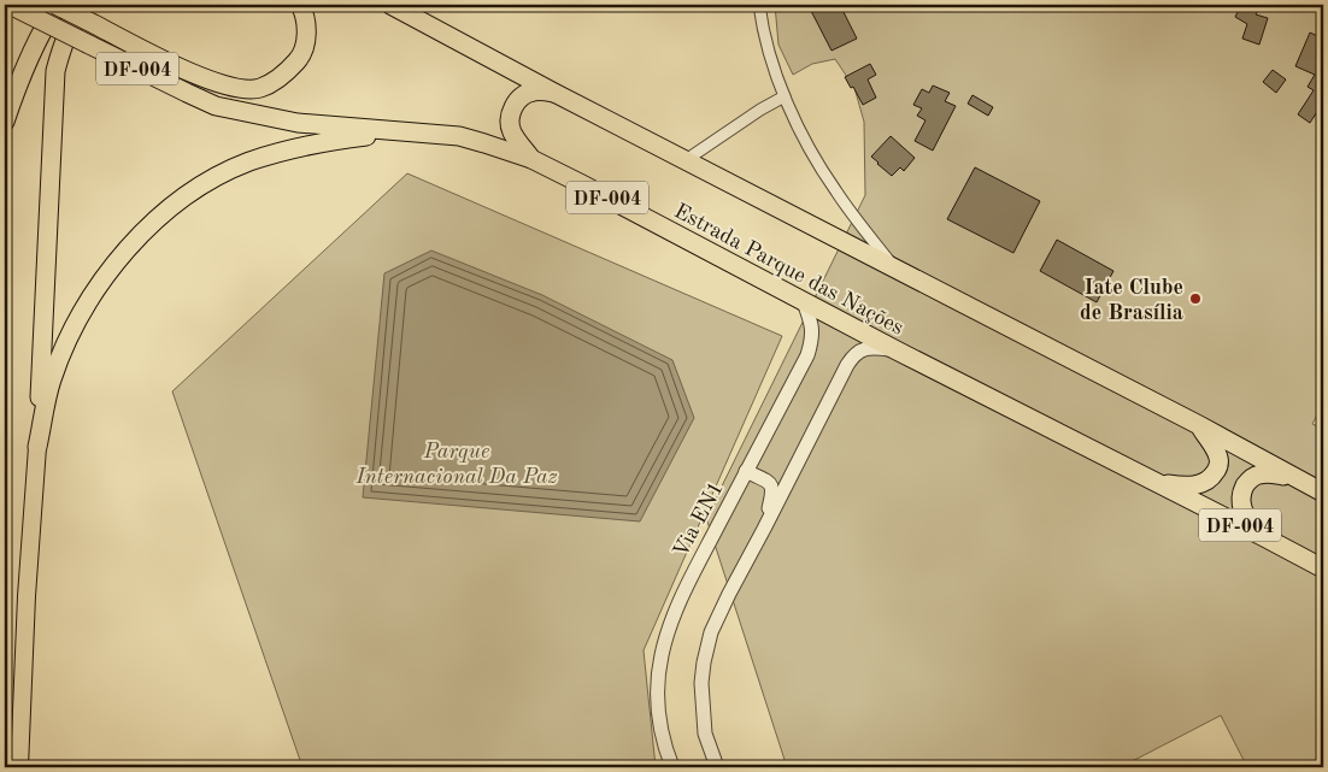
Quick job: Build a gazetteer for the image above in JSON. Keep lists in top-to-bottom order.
{
  "streets": {
    "highway": ["DF-004", "Estrada Parque das Nações"],
    "street": ["Via EN1"]
  },
  "crossings": [
    ["Estrada Parque das Nações", "Via EN1"]
  ],
  "parks": ["Parque Internacional Da Paz"],
  "places": ["Iate Clube de Brasília"]
}
